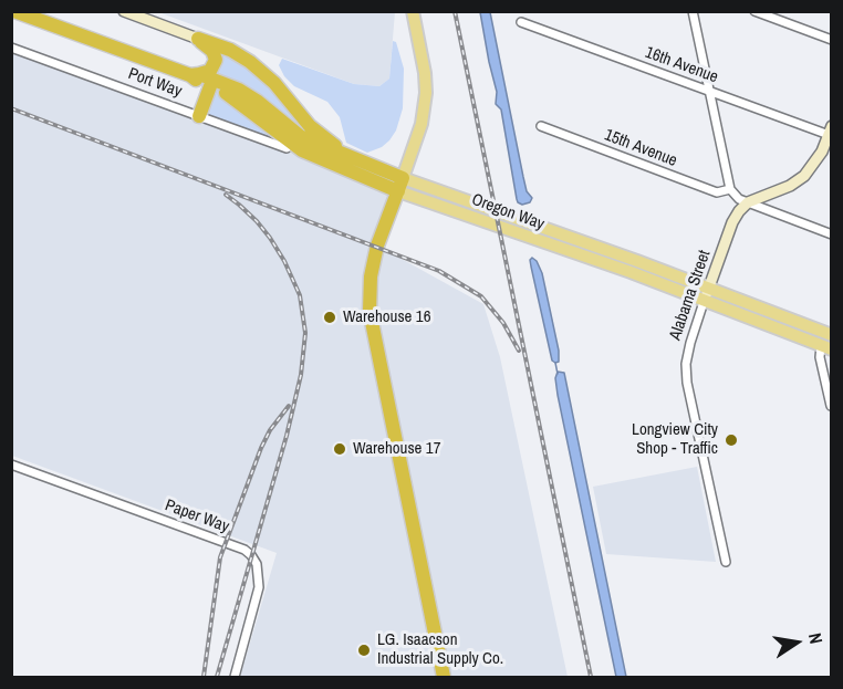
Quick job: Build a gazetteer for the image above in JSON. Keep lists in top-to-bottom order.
{
  "streets": {
    "highway": ["Oregon Way"],
    "street": [
      "16th Avenue",
      "Port Way",
      "15th Avenue",
      "Alabama Street",
      "Paper Way"
    ]
  },
  "crossings": [
    ["Oregon Way", "Alabama Street"]
  ],
  "places": [
    "Warehouse 16",
    "Longview City Shop - Traffic",
    "Warehouse 17",
    "LG. Isaacson Industrial Supply Co."
  ],
  "north": "right"
}
